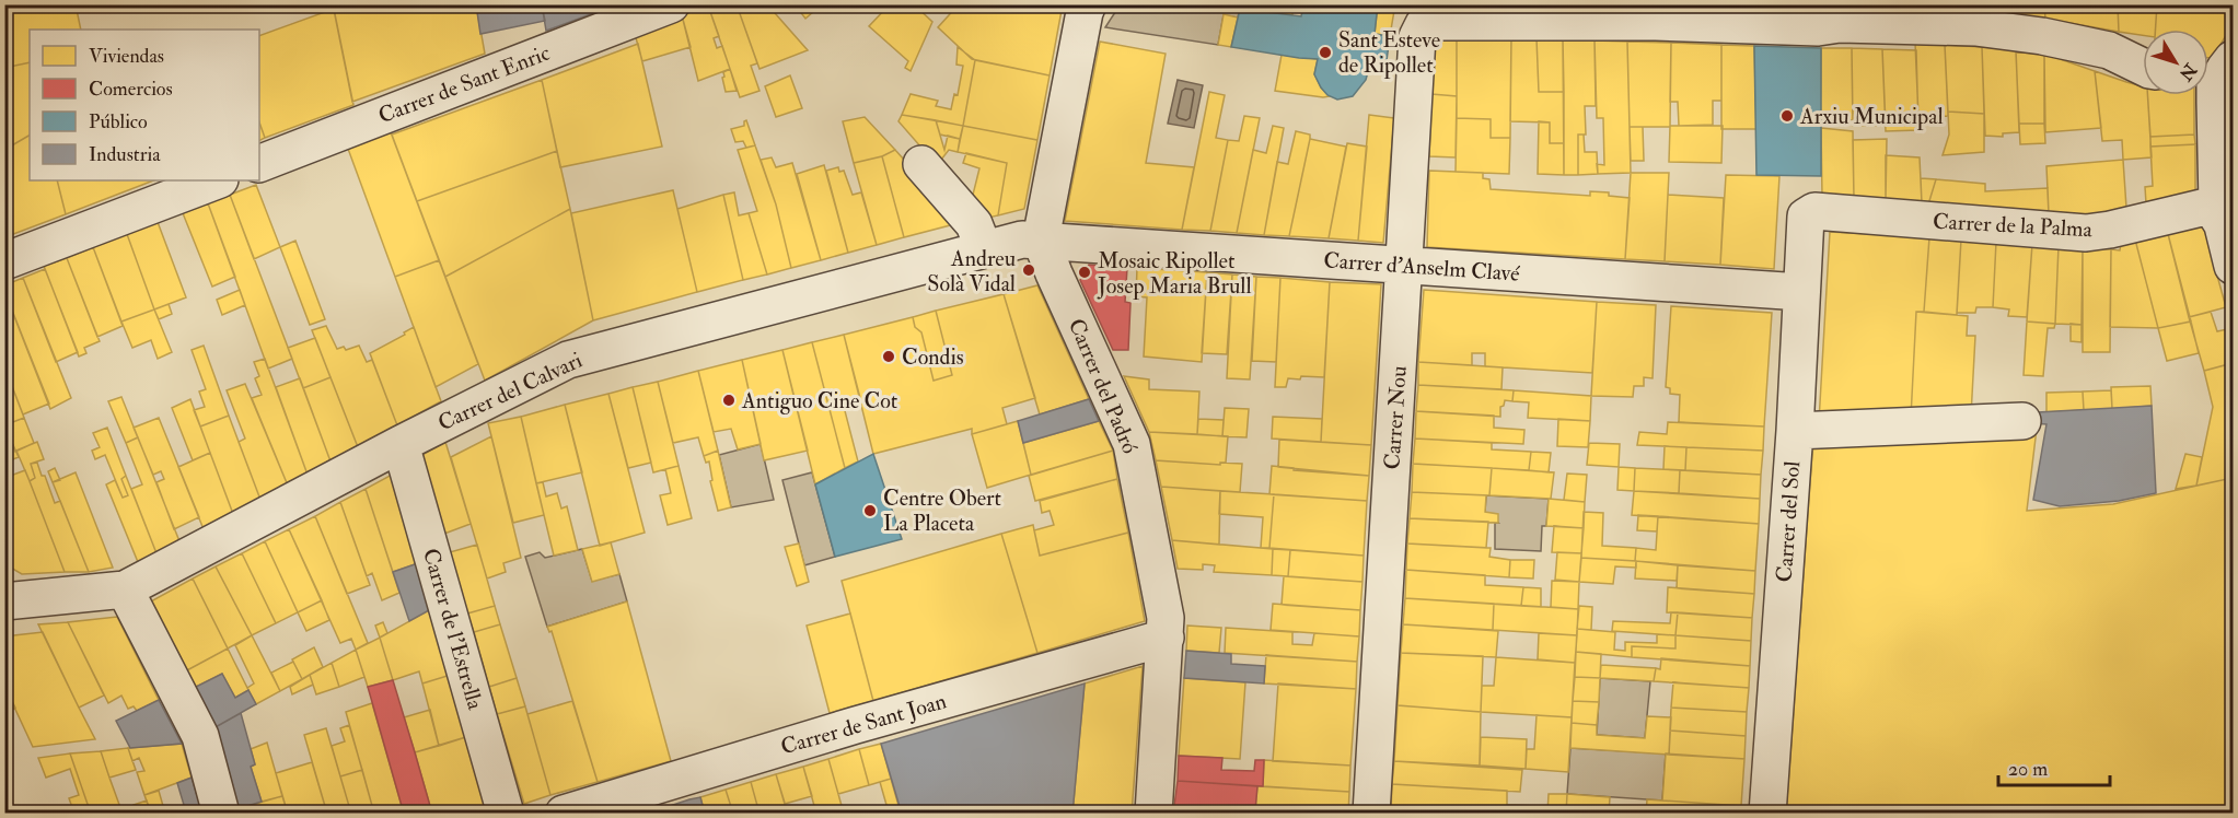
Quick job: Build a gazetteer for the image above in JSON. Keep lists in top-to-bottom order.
{
  "streets": {
    "street": [
      "Carrer de Sant Enric",
      "Carrer de la Palma",
      "Carrer d'Anselm Clavé",
      "Carrer del Padró",
      "Carrer del Calvari",
      "Carrer Nou",
      "Carrer del Sol",
      "Carrer de l'Estrella",
      "Carrer de Sant Joan"
    ]
  },
  "crossings": [
    ["Carrer de la Palma", "Carrer del Sol"],
    ["Carrer d'Anselm Clavé", "Carrer del Padró"],
    ["Carrer d'Anselm Clavé", "Carrer del Calvari"],
    ["Carrer d'Anselm Clavé", "Carrer Nou"],
    ["Carrer d'Anselm Clavé", "Carrer del Sol"],
    ["Carrer del Padró", "Carrer del Calvari"],
    ["Carrer del Padró", "Carrer de Sant Joan"],
    ["Carrer del Calvari", "Carrer de l'Estrella"]
  ],
  "places": [
    "Sant Esteve de Ripollet",
    "Arxiu Municipal",
    "Andreu Solà Vidal",
    "Mosaic Ripollet Josep Maria Brull",
    "Condis",
    "Antiguo Cine Cot",
    "Centre Obert La Placeta"
  ],
  "legend": [
    "Viviendas",
    "Comercios",
    "Público",
    "Industria"
  ],
  "scale_bar": "20 m",
  "north": "bottom right"
}
